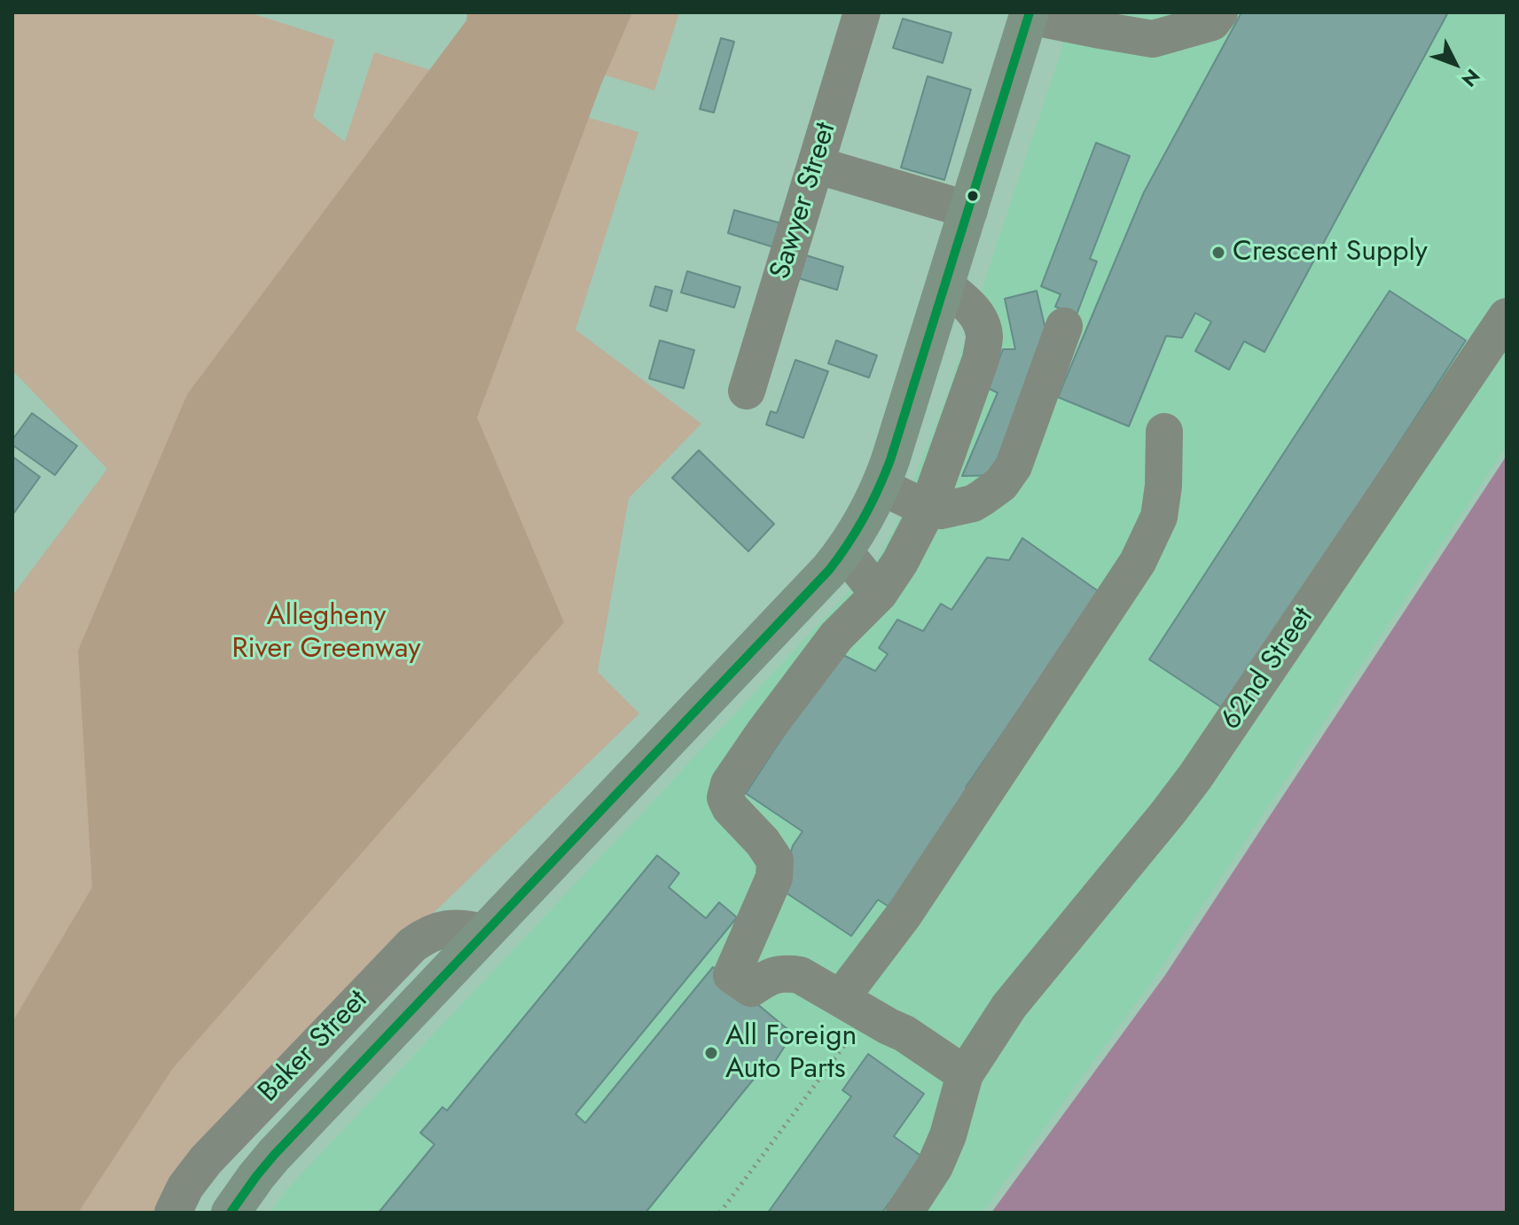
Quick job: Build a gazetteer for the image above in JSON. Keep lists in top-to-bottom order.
{
  "streets": {
    "street": ["Sawyer Street", "62nd Street", "Baker Street"]
  },
  "parks": ["Allegheny River Greenway"],
  "places": ["Crescent Supply", "All Foreign Auto Parts"],
  "north": "bottom right"
}
